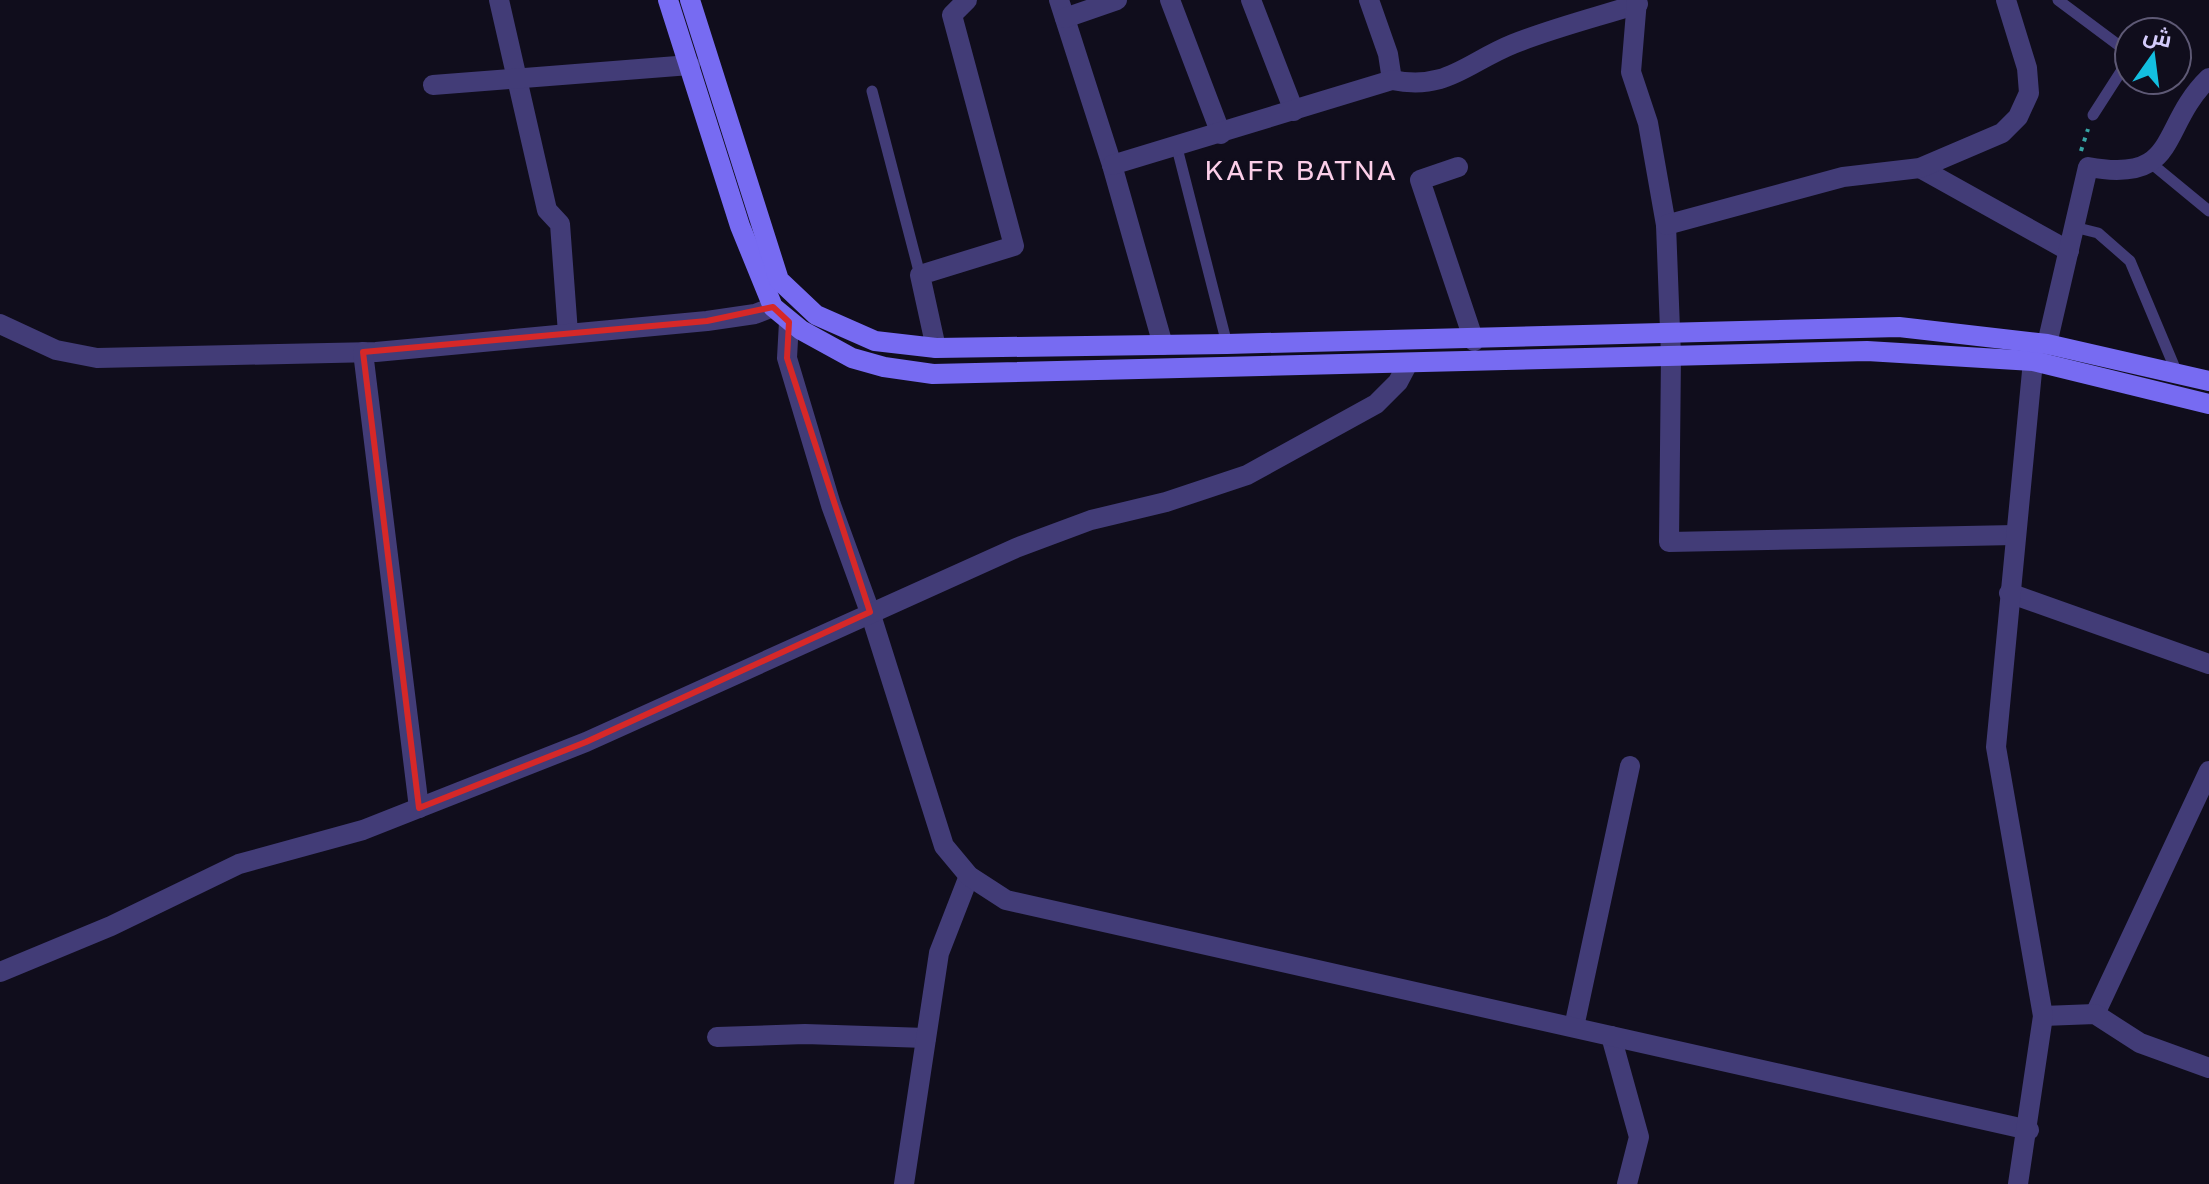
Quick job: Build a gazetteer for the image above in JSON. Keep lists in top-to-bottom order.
{
  "districts": ["KAFR BATNA"],
  "north": "top"
}
